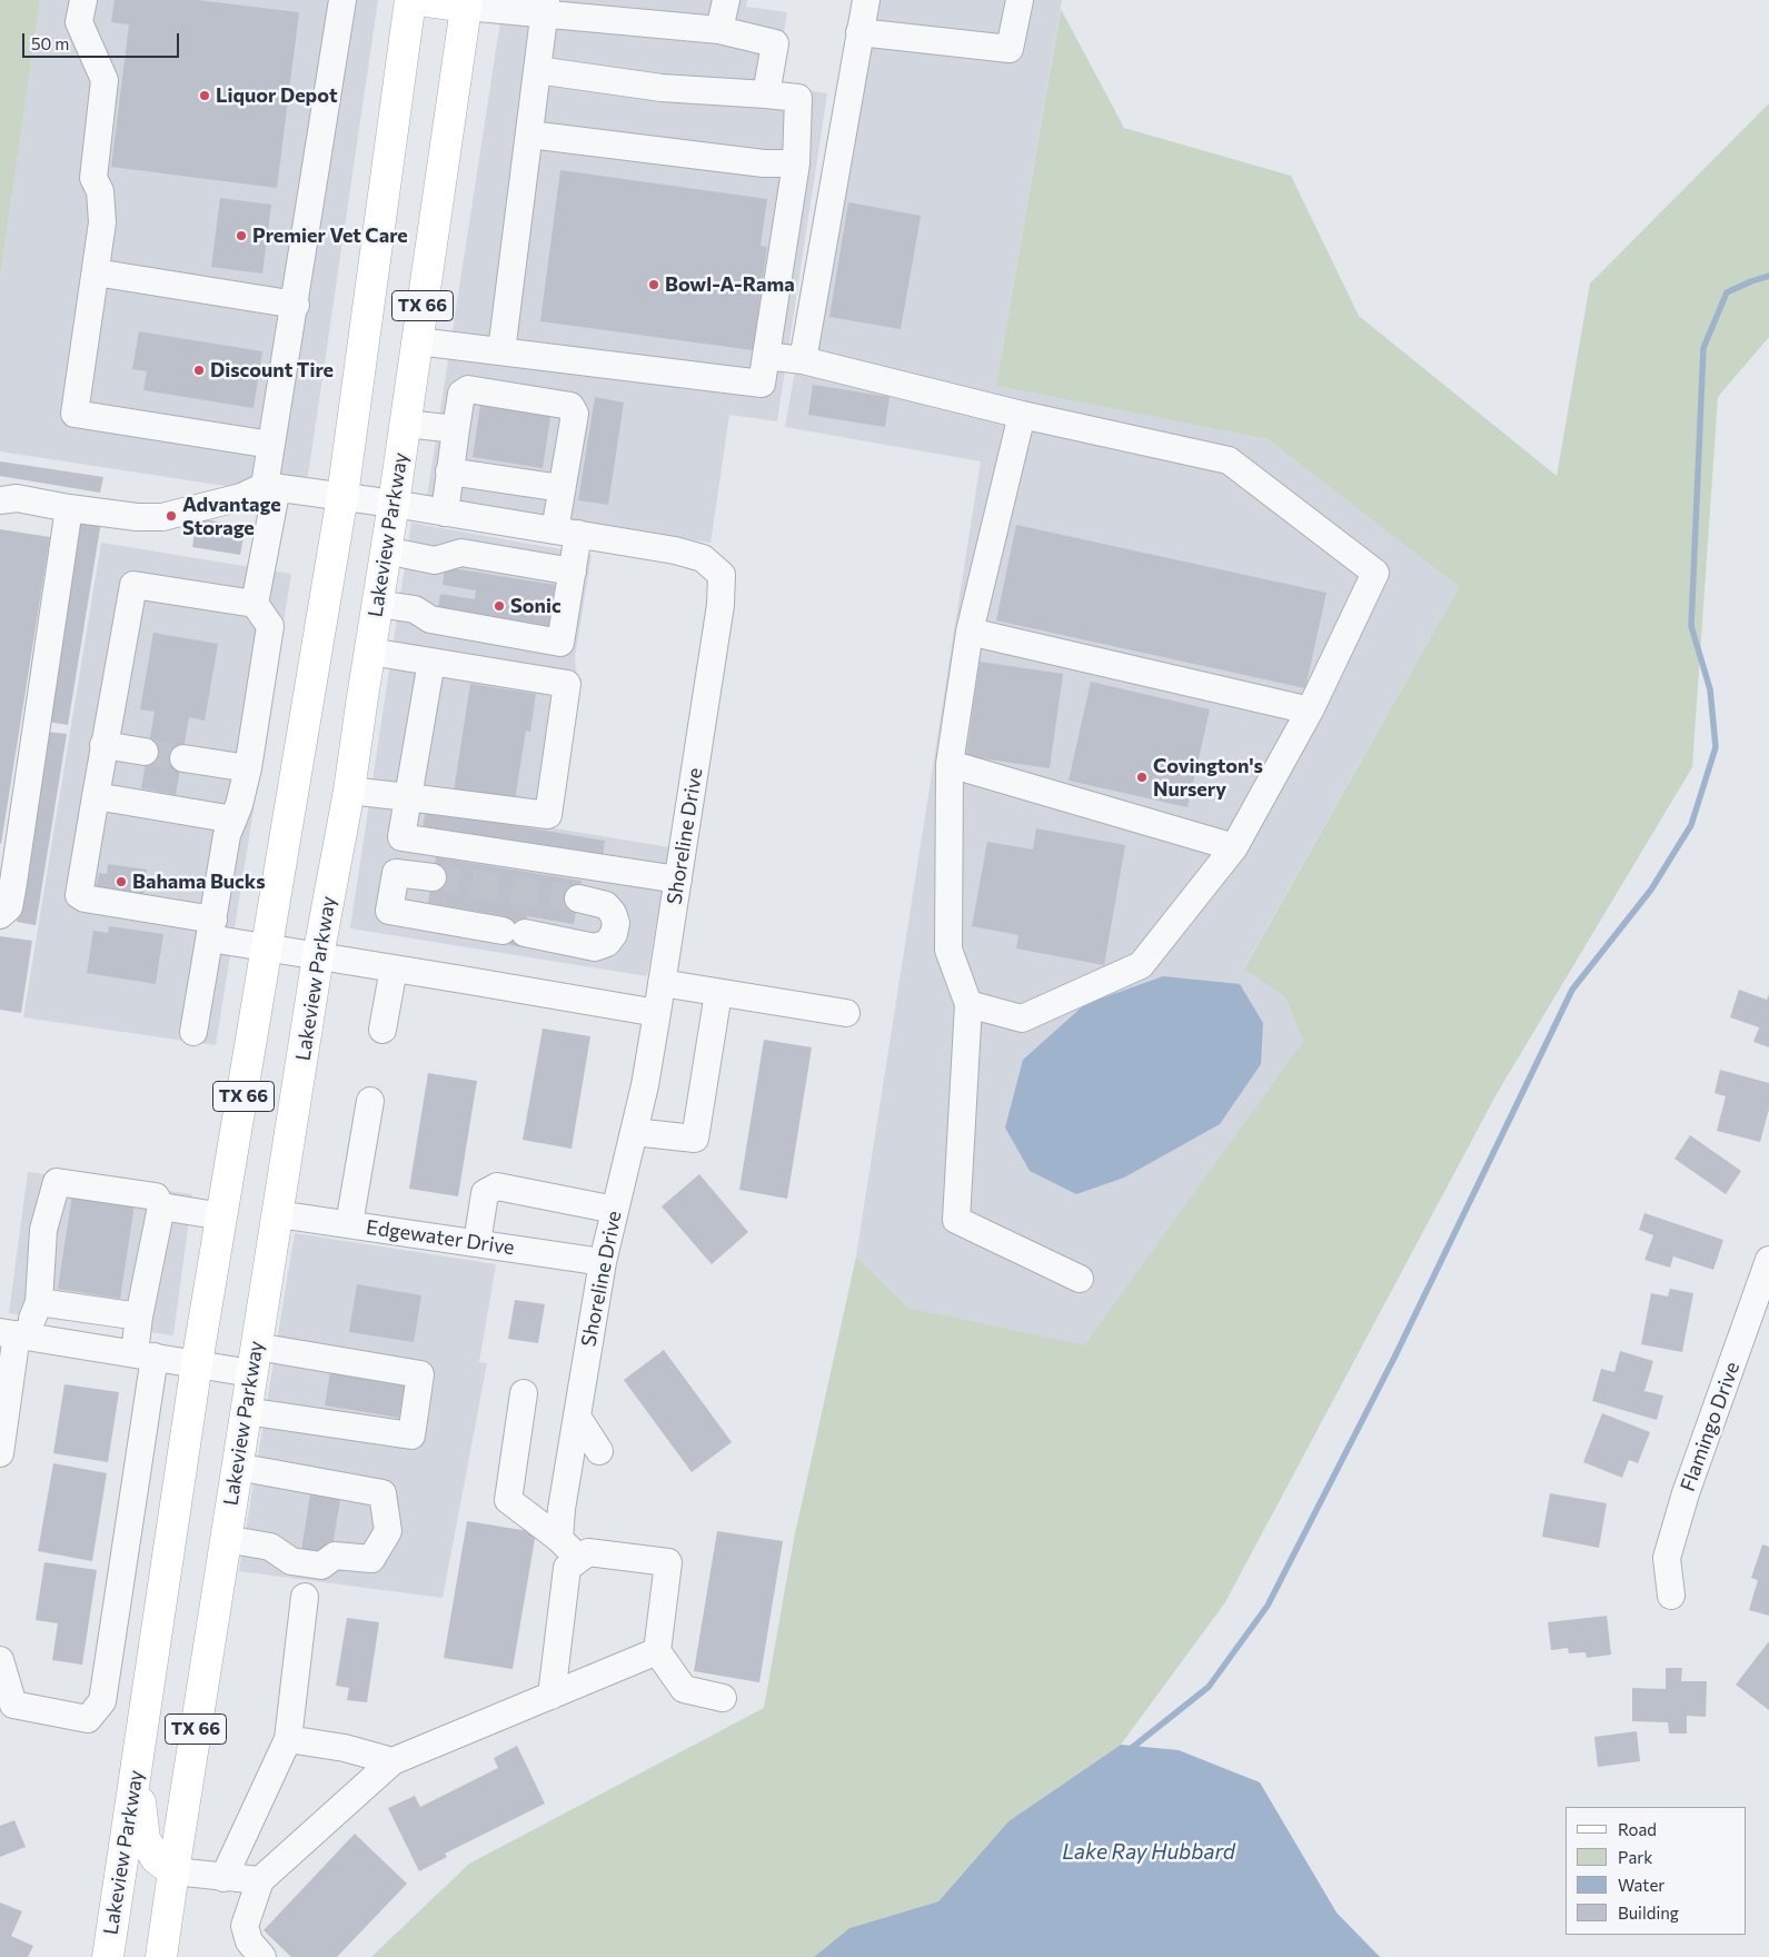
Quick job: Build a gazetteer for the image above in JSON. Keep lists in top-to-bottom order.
{
  "streets": {
    "main road": ["TX 66", "Lakeview Parkway"],
    "street": ["Shoreline Drive", "Edgewater Drive", "Flamingo Drive"]
  },
  "crossings": [
    ["Lakeview Parkway", "Shoreline Drive"],
    ["Lakeview Parkway", "Edgewater Drive"],
    ["Shoreline Drive", "Edgewater Drive"]
  ],
  "water": ["Lake Ray Hubbard"],
  "places": [
    "Liquor Depot",
    "Premier Vet Care",
    "Bowl-A-Rama",
    "Discount Tire",
    "Advantage Storage",
    "Sonic",
    "Covington's Nursery",
    "Bahama Bucks"
  ],
  "legend": [
    "Road",
    "Park",
    "Water",
    "Building"
  ],
  "scale_bar": "50 m"
}
